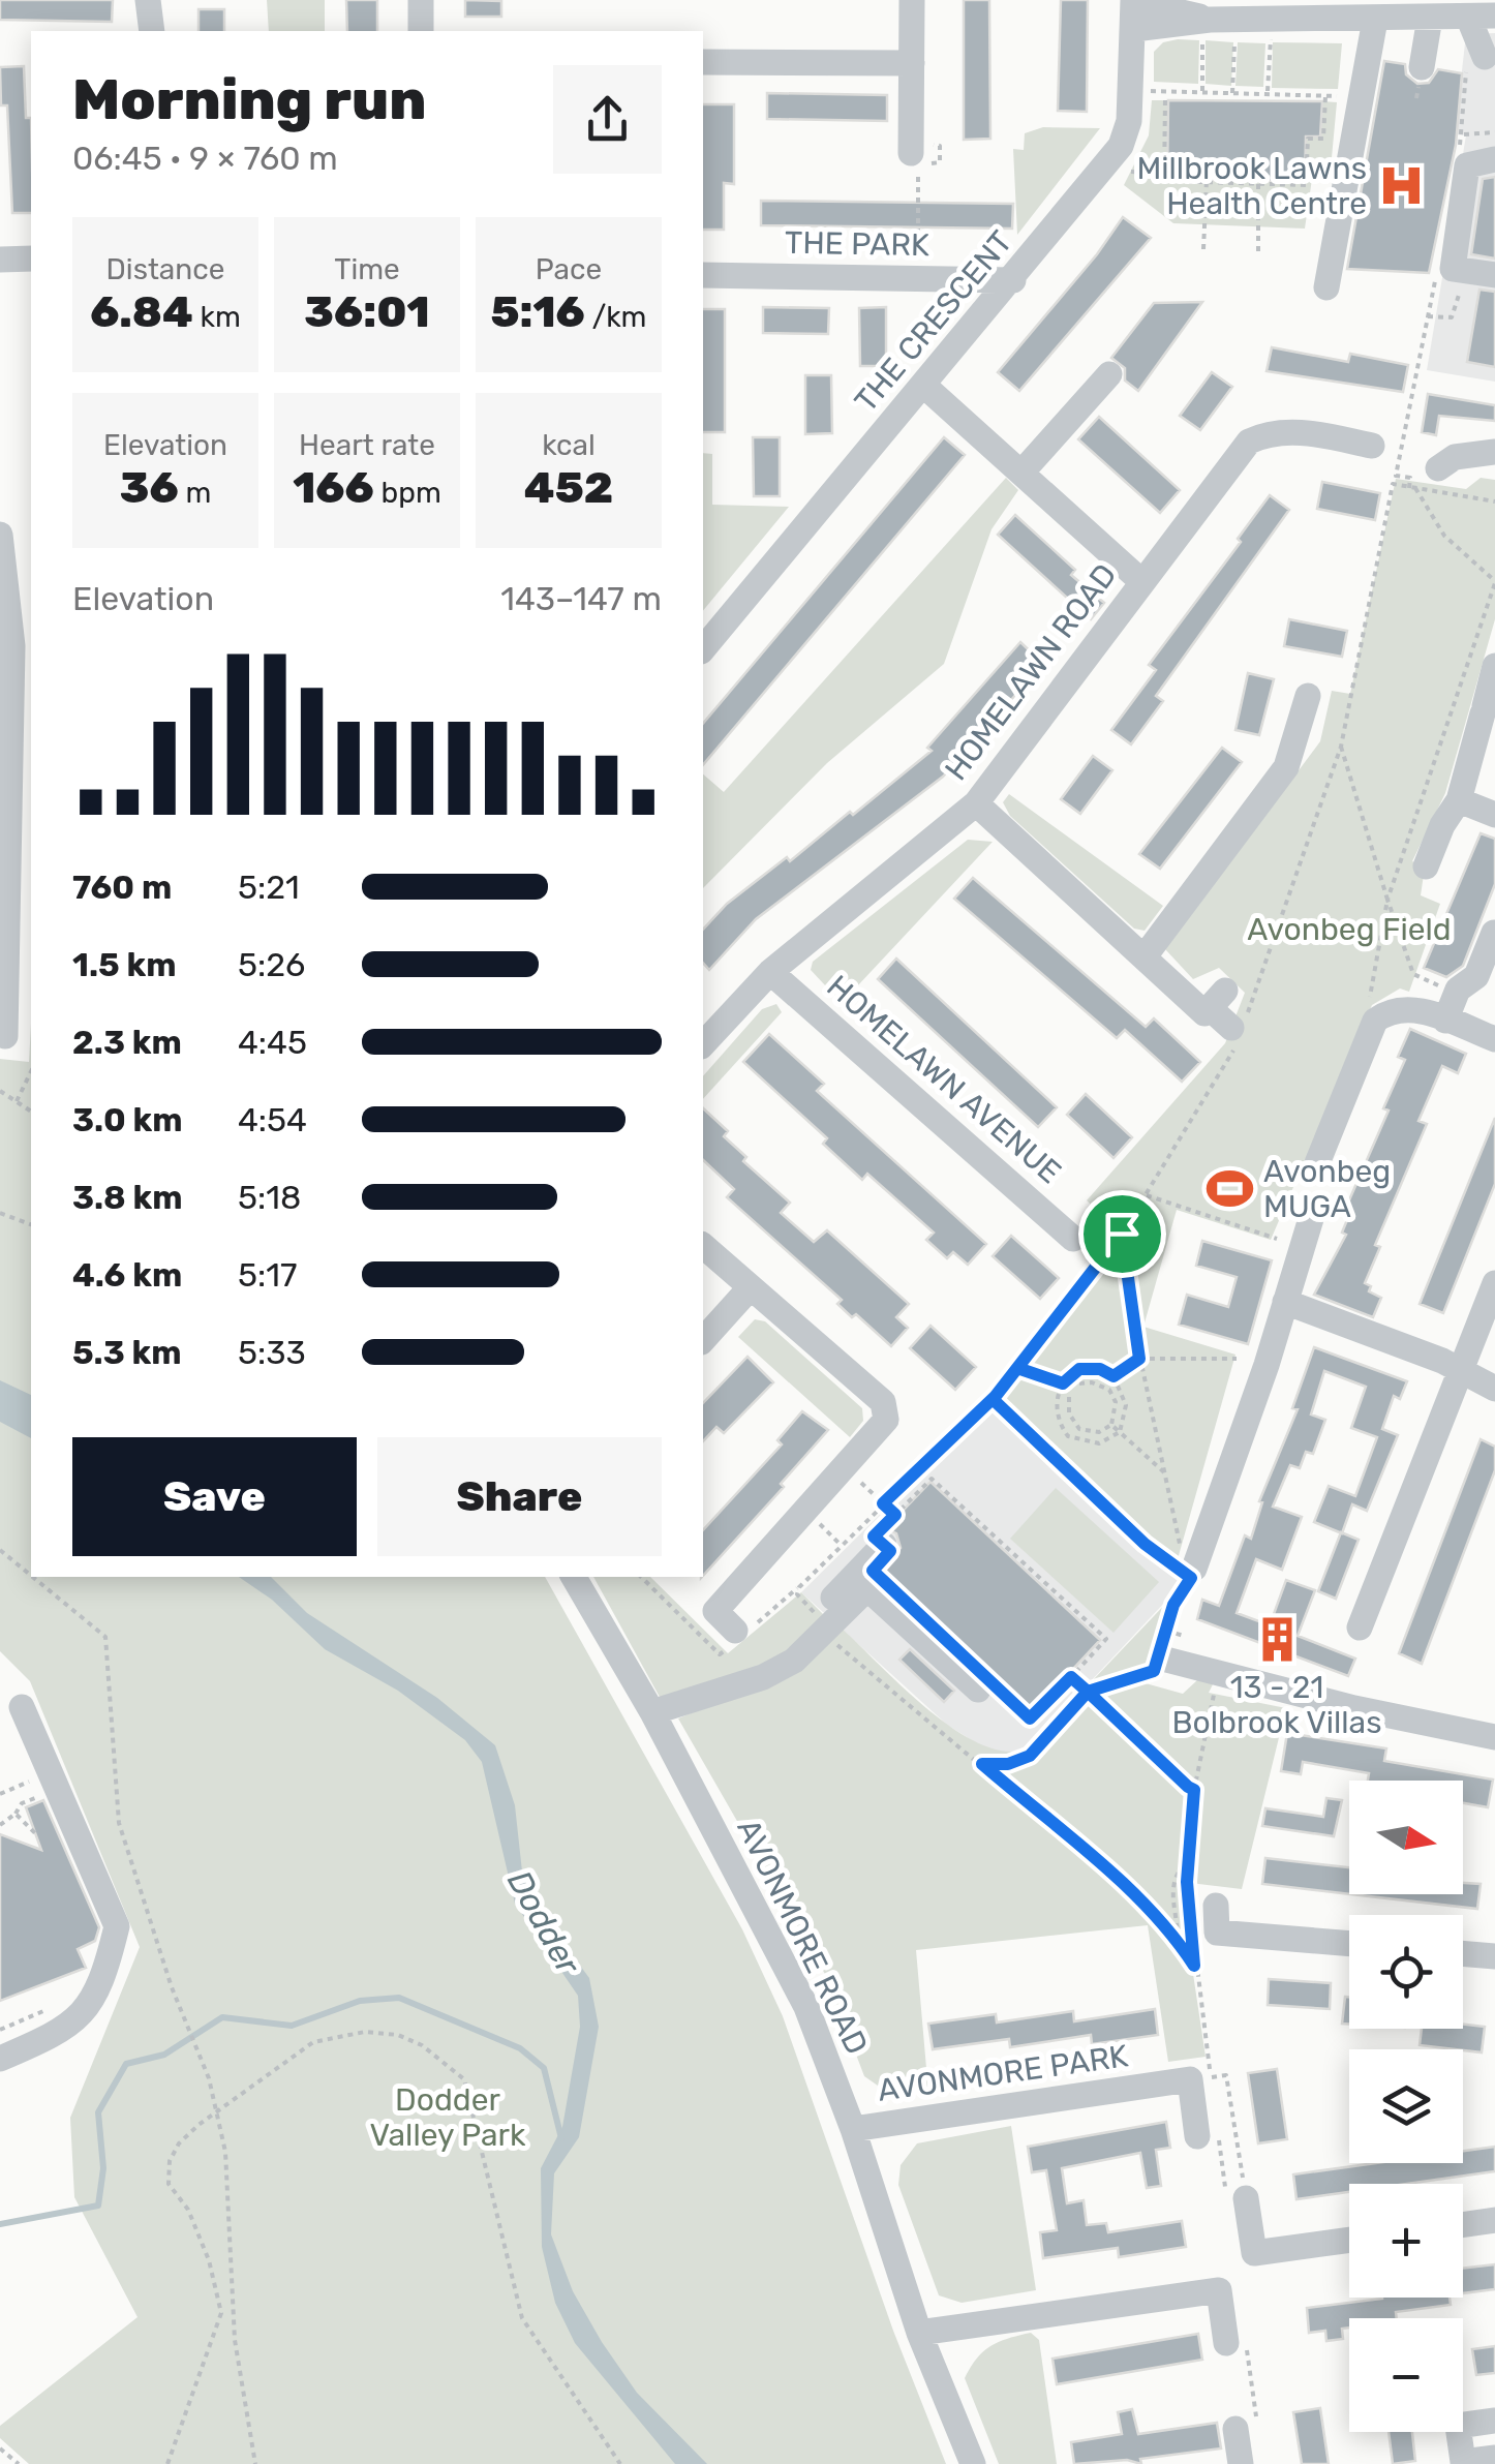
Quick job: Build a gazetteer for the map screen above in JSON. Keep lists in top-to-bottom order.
{
  "streets": {
    "street": [
      "THE PARK",
      "THE CRESCENT",
      "HOMELAWN ROAD",
      "HOMELAWN AVENUE",
      "AVONMORE ROAD",
      "AVONMORE PARK"
    ]
  },
  "crossings": [
    ["THE PARK", "THE CRESCENT"],
    ["HOMELAWN ROAD", "HOMELAWN AVENUE"],
    ["AVONMORE ROAD", "AVONMORE PARK"]
  ],
  "water": ["Dodder"],
  "parks": ["Avonbeg Field", "Dodder Valley Park"],
  "places": {
    "hospital": ["Millbrook Lawns Health Centre"],
    "sports": ["Avonbeg MUGA"],
    "building": ["13 - 21 Bolbrook Villas"]
  },
  "north": "right",
  "page": {
    "heading": ["Morning run", "06:45 · 9 × 760 m"],
    "stats": [
      ["Distance", "6.84 km"],
      ["Time", "36:01"],
      ["Pace", "5:16 /km"],
      ["Elevation", "36 m"],
      ["Heart rate", "166 bpm"],
      ["kcal", "452"]
    ],
    "chart": ["Elevation", "143–147 m"],
    "list": [
      {
        "name": "760 m",
        "note": "5:21"
      },
      {
        "name": "1.5 km",
        "note": "5:26"
      },
      {
        "name": "2.3 km",
        "note": "4:45"
      },
      {
        "name": "3.0 km",
        "note": "4:54"
      },
      {
        "name": "3.8 km",
        "note": "5:18"
      },
      {
        "name": "4.6 km",
        "note": "5:17"
      },
      {
        "name": "5.3 km",
        "note": "5:33"
      }
    ],
    "buttons": ["Save", "Share"],
    "map_buttons": ["+", "−"]
  }
}
